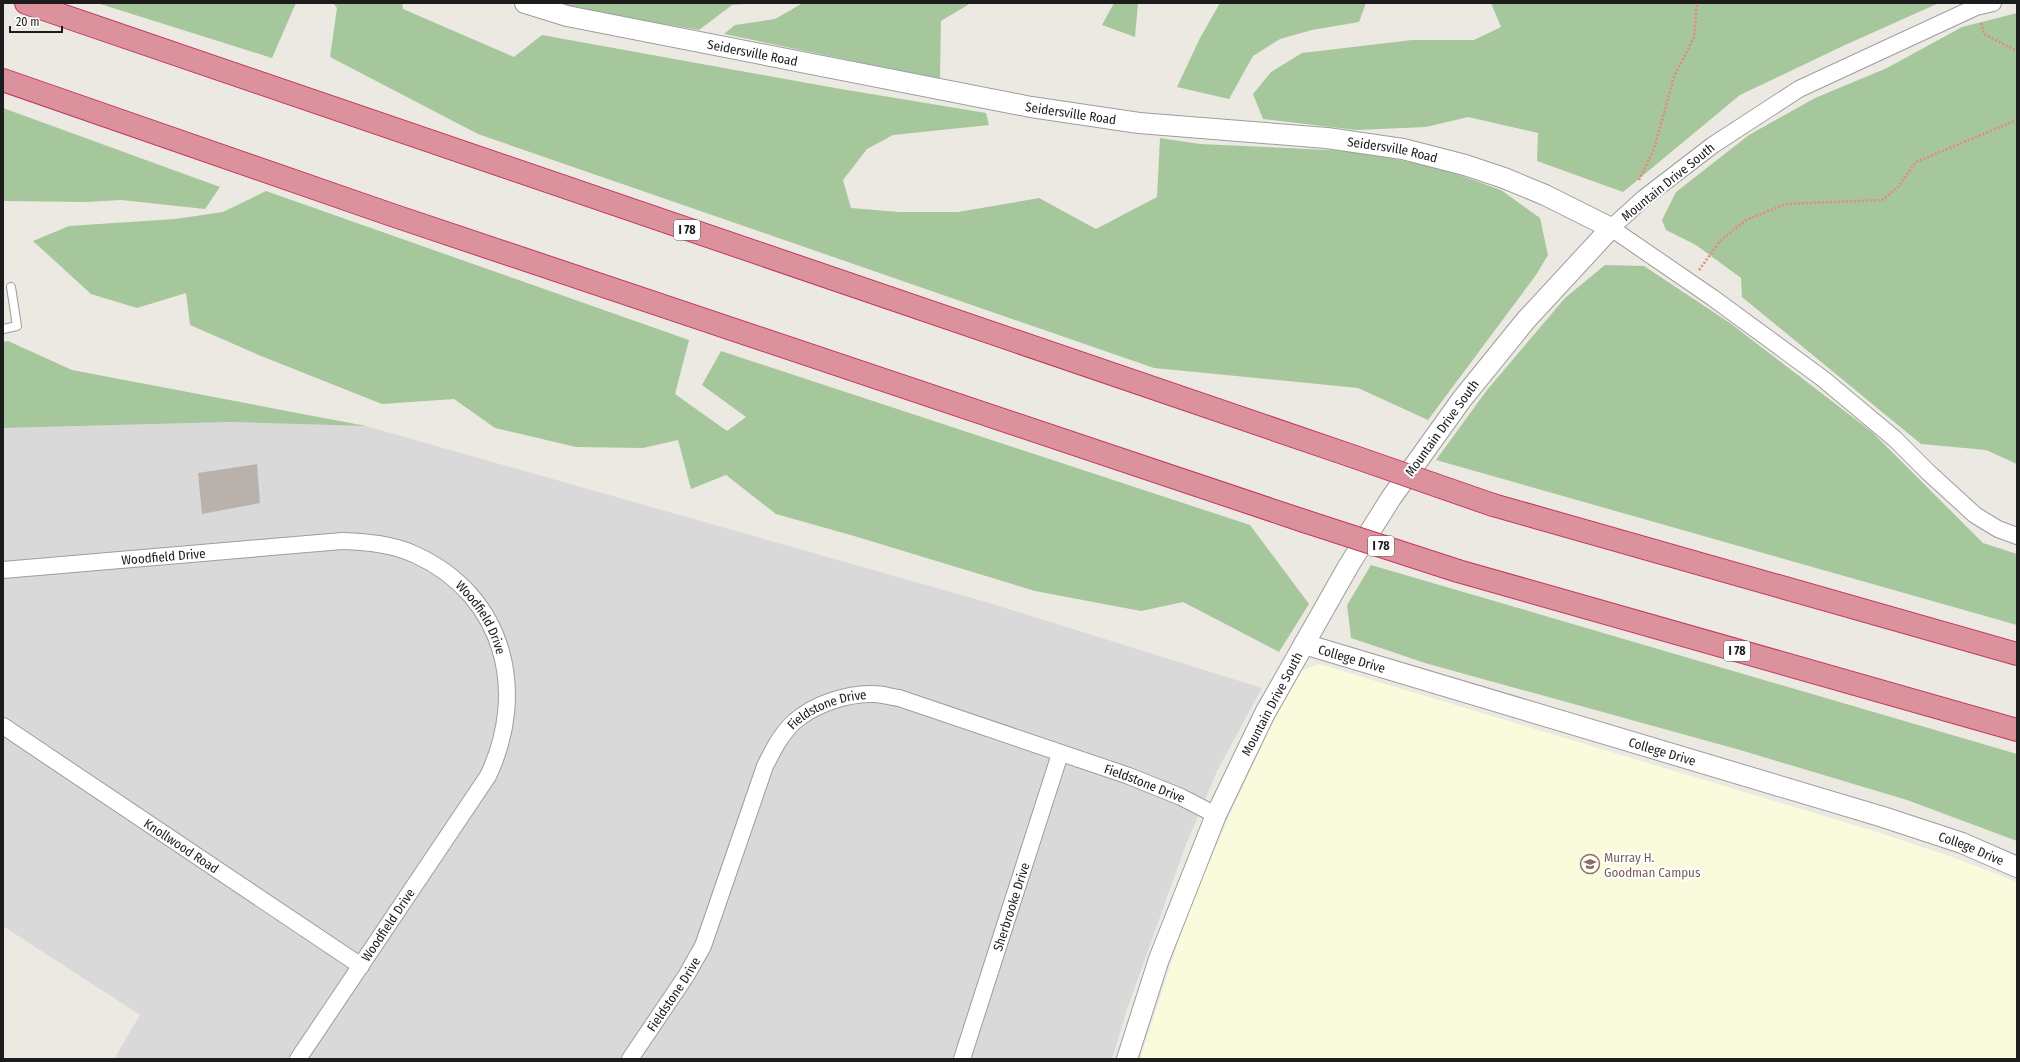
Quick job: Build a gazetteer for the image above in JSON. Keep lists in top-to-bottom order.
{
  "streets": {
    "highway": ["I 78"],
    "street": [
      "Seidersville Road",
      "Mountain Drive South",
      "Woodfield Drive",
      "College Drive",
      "Fieldstone Drive",
      "Knollwood Road",
      "Sherbrooke Drive"
    ]
  },
  "crossings": [
    ["Seidersville Road", "Mountain Drive South"],
    ["Mountain Drive South", "College Drive"],
    ["Mountain Drive South", "Fieldstone Drive"],
    ["Woodfield Drive", "Knollwood Road"],
    ["Fieldstone Drive", "Sherbrooke Drive"]
  ],
  "places": {
    "school or university": ["Murray H. Goodman Campus"]
  },
  "scale_bar": "20 m"
}
